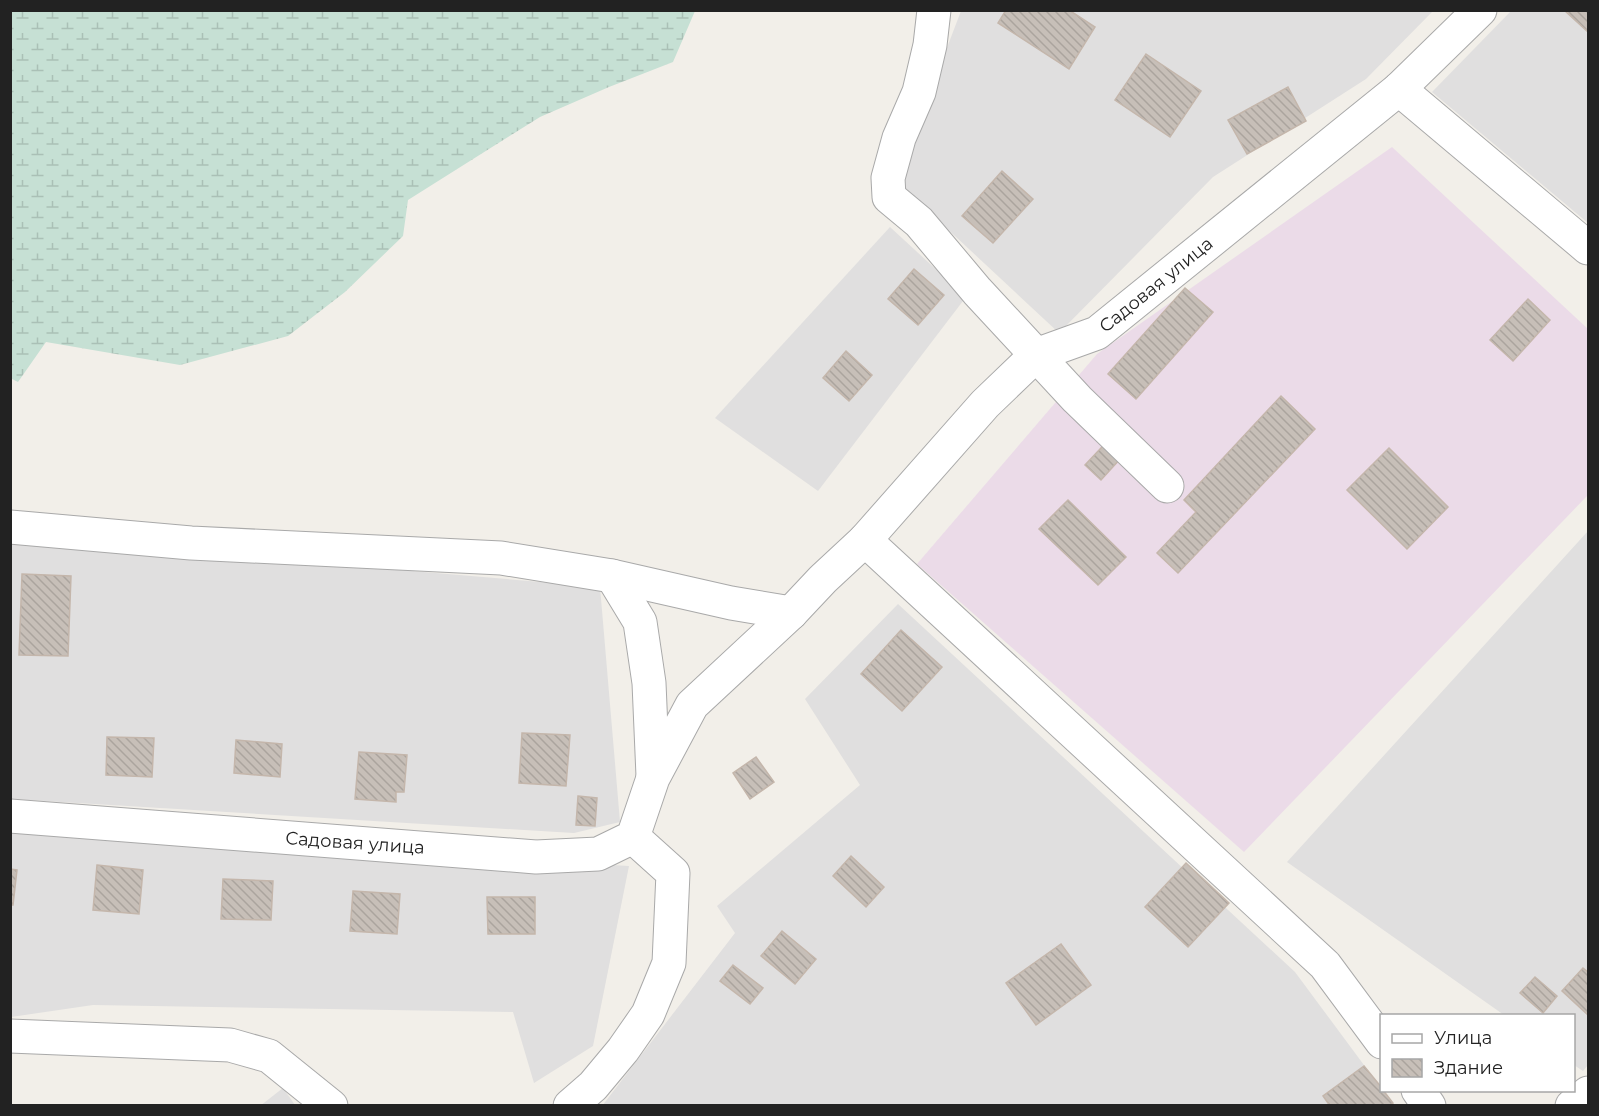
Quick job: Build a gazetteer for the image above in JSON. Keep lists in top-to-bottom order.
{
  "streets": {
    "street": ["Садовая улица"]
  },
  "legend": ["Улица", "Здание"]
}
